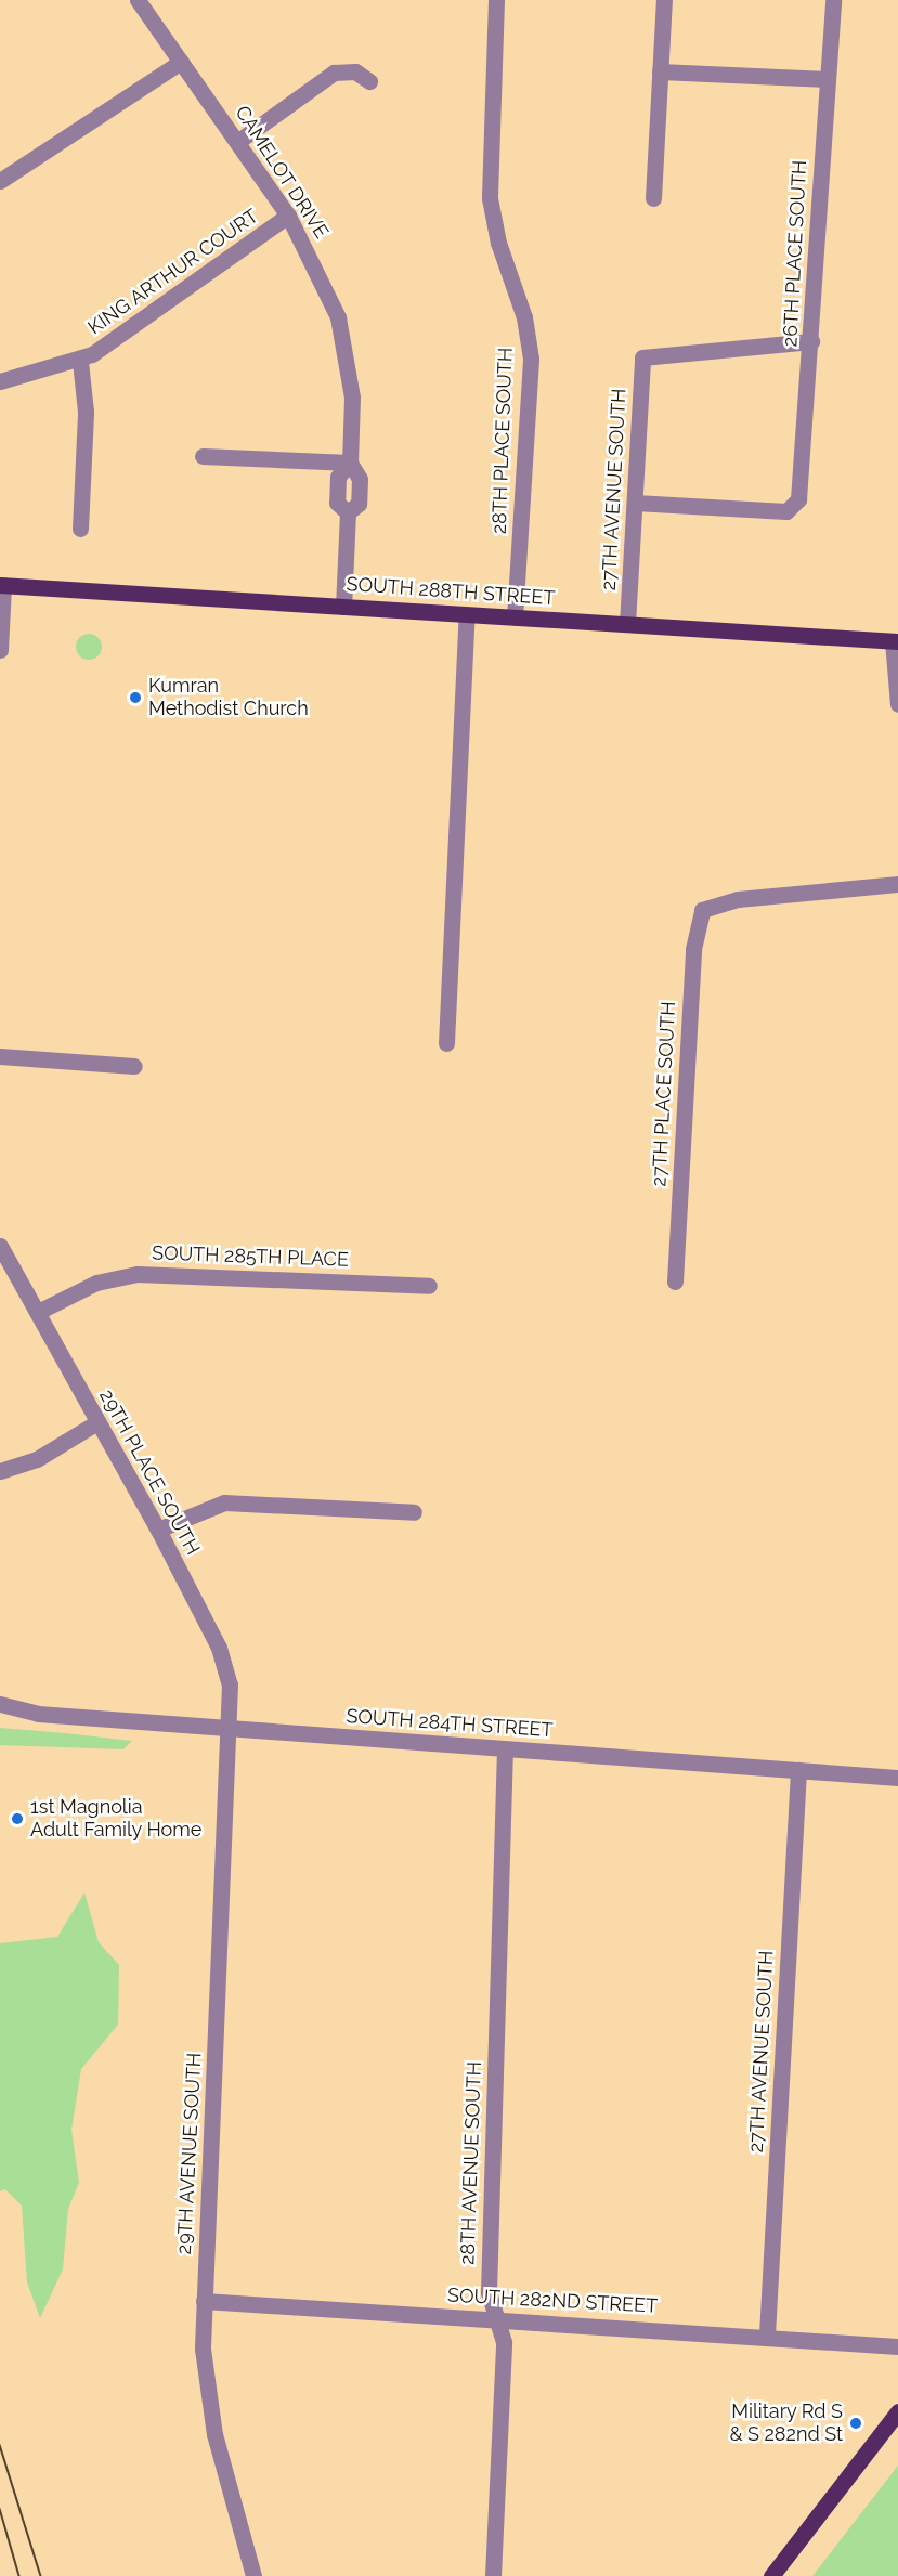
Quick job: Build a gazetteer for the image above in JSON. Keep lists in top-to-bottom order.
{
  "streets": {
    "main road": ["SOUTH 288TH STREET"],
    "street": [
      "CAMELOT DRIVE",
      "26TH PLACE SOUTH",
      "KING ARTHUR COURT",
      "28TH PLACE SOUTH",
      "27TH AVENUE SOUTH",
      "27TH PLACE SOUTH",
      "SOUTH 285TH PLACE",
      "29TH PLACE SOUTH",
      "SOUTH 284TH STREET",
      "29TH AVENUE SOUTH",
      "28TH AVENUE SOUTH",
      "SOUTH 282ND STREET"
    ]
  },
  "crossings": [
    ["CAMELOT DRIVE", "KING ARTHUR COURT"],
    ["CAMELOT DRIVE", "SOUTH 288TH STREET"],
    ["26TH PLACE SOUTH", "27TH AVENUE SOUTH"],
    ["28TH PLACE SOUTH", "SOUTH 288TH STREET"],
    ["27TH AVENUE SOUTH", "SOUTH 288TH STREET"],
    ["27TH AVENUE SOUTH", "SOUTH 284TH STREET"],
    ["27TH AVENUE SOUTH", "SOUTH 282ND STREET"],
    ["SOUTH 285TH PLACE", "29TH PLACE SOUTH"],
    ["29TH PLACE SOUTH", "SOUTH 284TH STREET"],
    ["29TH PLACE SOUTH", "29TH AVENUE SOUTH"],
    ["SOUTH 284TH STREET", "29TH AVENUE SOUTH"],
    ["SOUTH 284TH STREET", "28TH AVENUE SOUTH"],
    ["29TH AVENUE SOUTH", "SOUTH 282ND STREET"],
    ["28TH AVENUE SOUTH", "SOUTH 282ND STREET"]
  ],
  "places": ["Kumran Methodist Church", "1st Magnolia Adult Family Home", "Military Rd S & S 282nd St"]
}
